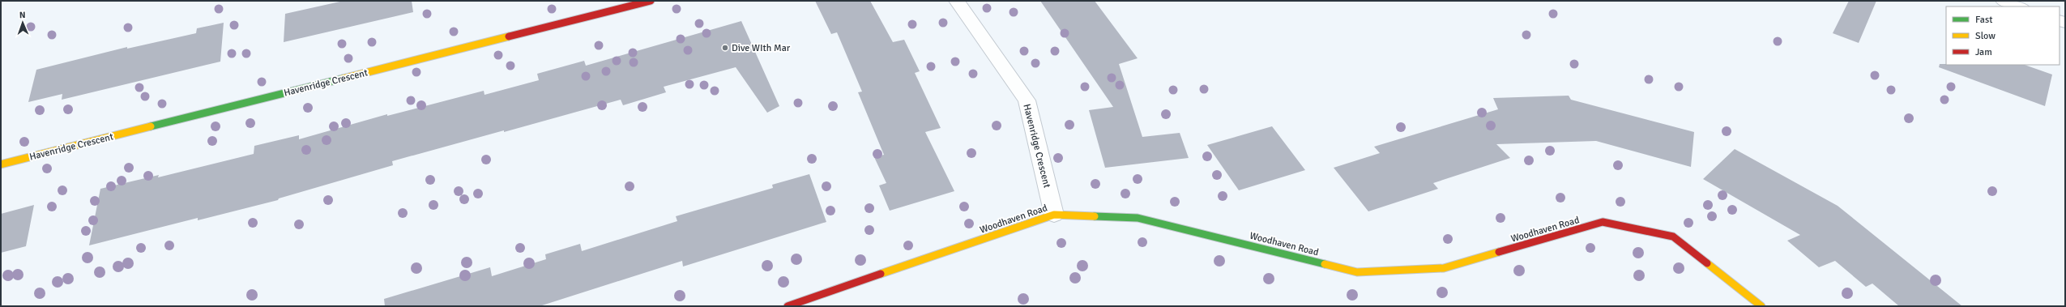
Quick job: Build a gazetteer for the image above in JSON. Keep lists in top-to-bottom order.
{
  "streets": {
    "street": ["Havenridge Crescent", "Woodhaven Road"]
  },
  "crossings": [
    ["Havenridge Crescent", "Woodhaven Road"]
  ],
  "places": ["Dive WIth Mar"],
  "legend": ["Fast", "Slow", "Jam"],
  "north": "top"
}
